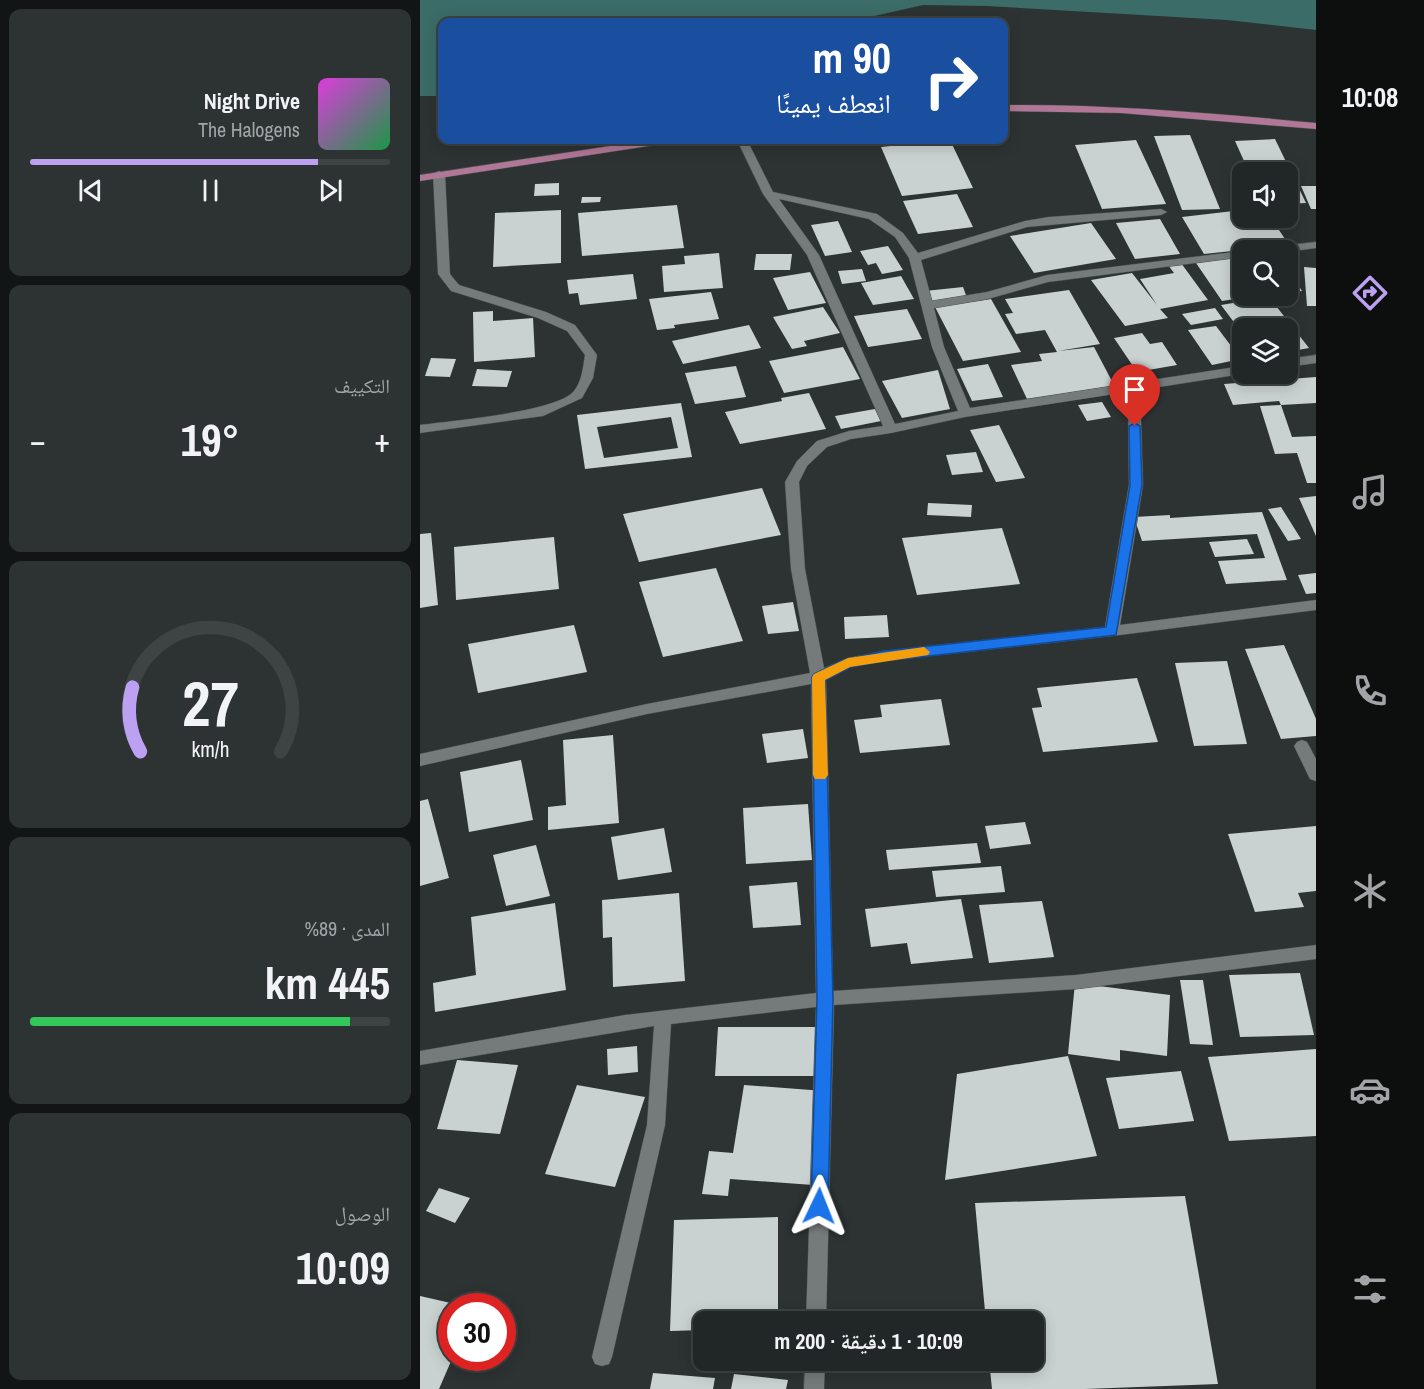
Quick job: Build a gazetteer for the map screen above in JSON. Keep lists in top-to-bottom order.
{
  "page": {
    "tabs": "10:08",
    "turn": ["90 m", "انعطف يمينًا"],
    "song": ["Night Drive", "The Halogens"],
    "tile": [
      "التكييف",
      ["المدى · 89%", "445 km"],
      ["الوصول", "10:09"]
    ],
    "heat": ["−", "19°", "+"],
    "limit": "30",
    "trip": "10:09 · 1 دقيقة · 200 m",
    "gauge": ["27", "km/h"]
  }
}
